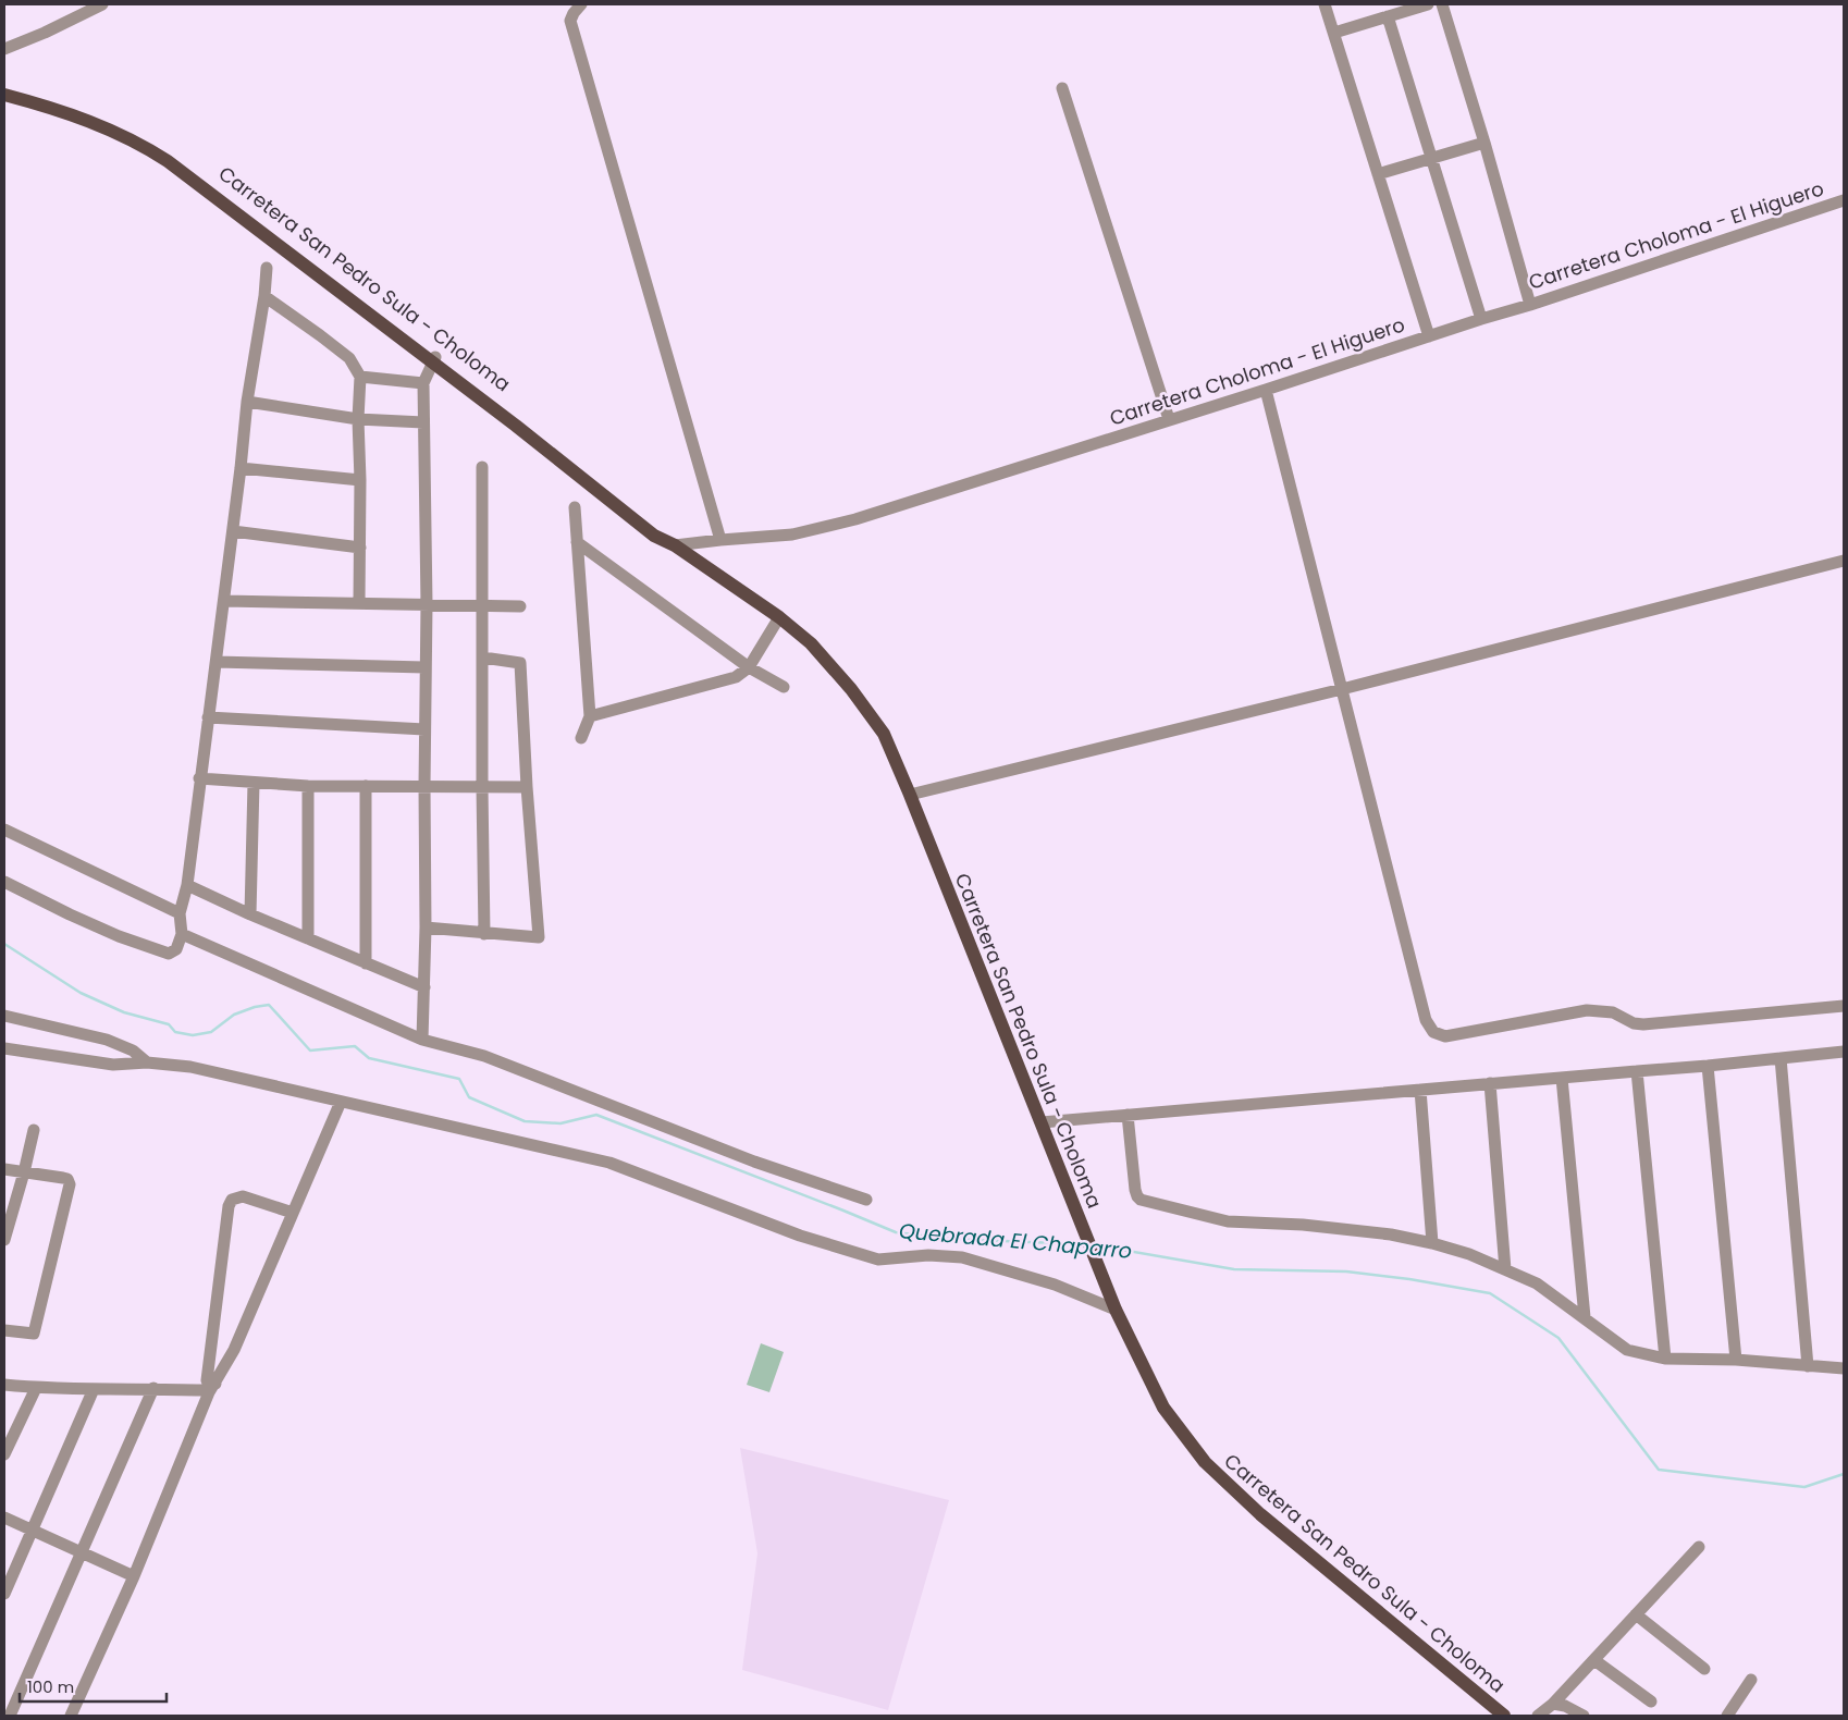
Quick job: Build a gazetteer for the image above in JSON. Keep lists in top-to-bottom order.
{
  "streets": {
    "main road": ["Carretera San Pedro Sula - Choloma"],
    "street": ["Carretera Choloma - El Higuero"]
  },
  "crossings": [
    ["Carretera Choloma - El Higuero", "Carretera San Pedro Sula - Choloma"]
  ],
  "water": ["Quebrada El Chaparro"],
  "scale_bar": "100 m"
}
